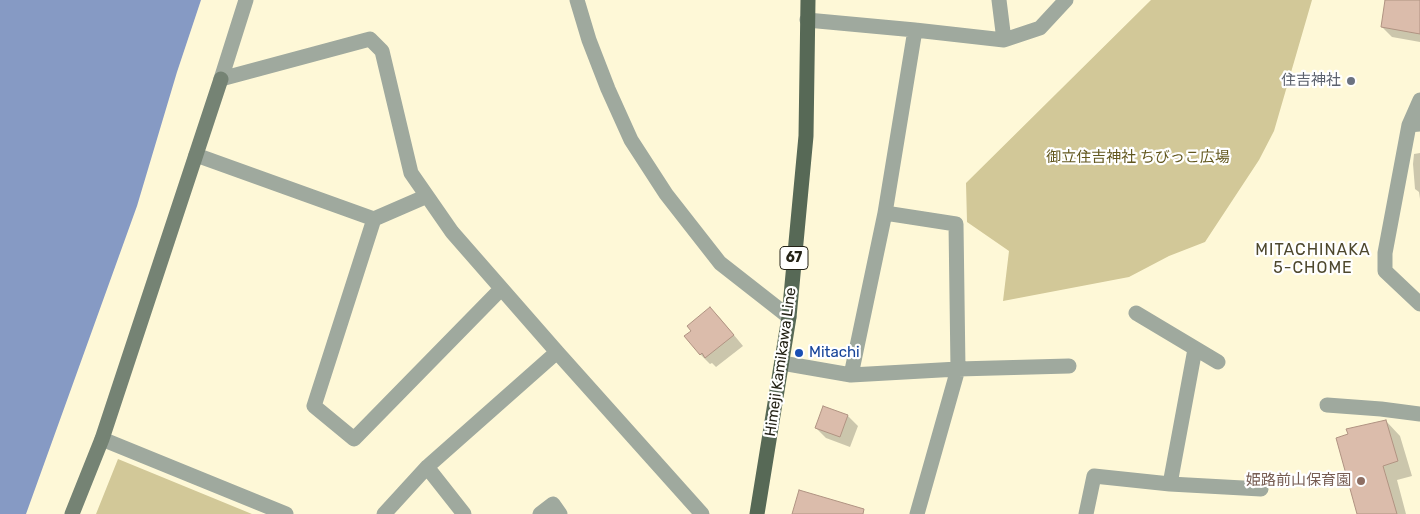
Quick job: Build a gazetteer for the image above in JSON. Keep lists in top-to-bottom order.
{
  "streets": {
    "main road": ["67", "Himeji Kamikawa Line"]
  },
  "districts": ["MITACHINAKA 5-CHOME"],
  "parks": ["御立住吉神社 ちびっこ広場"],
  "places": ["住吉神社", "Mitachi", "姫路前山保育園"]
}
